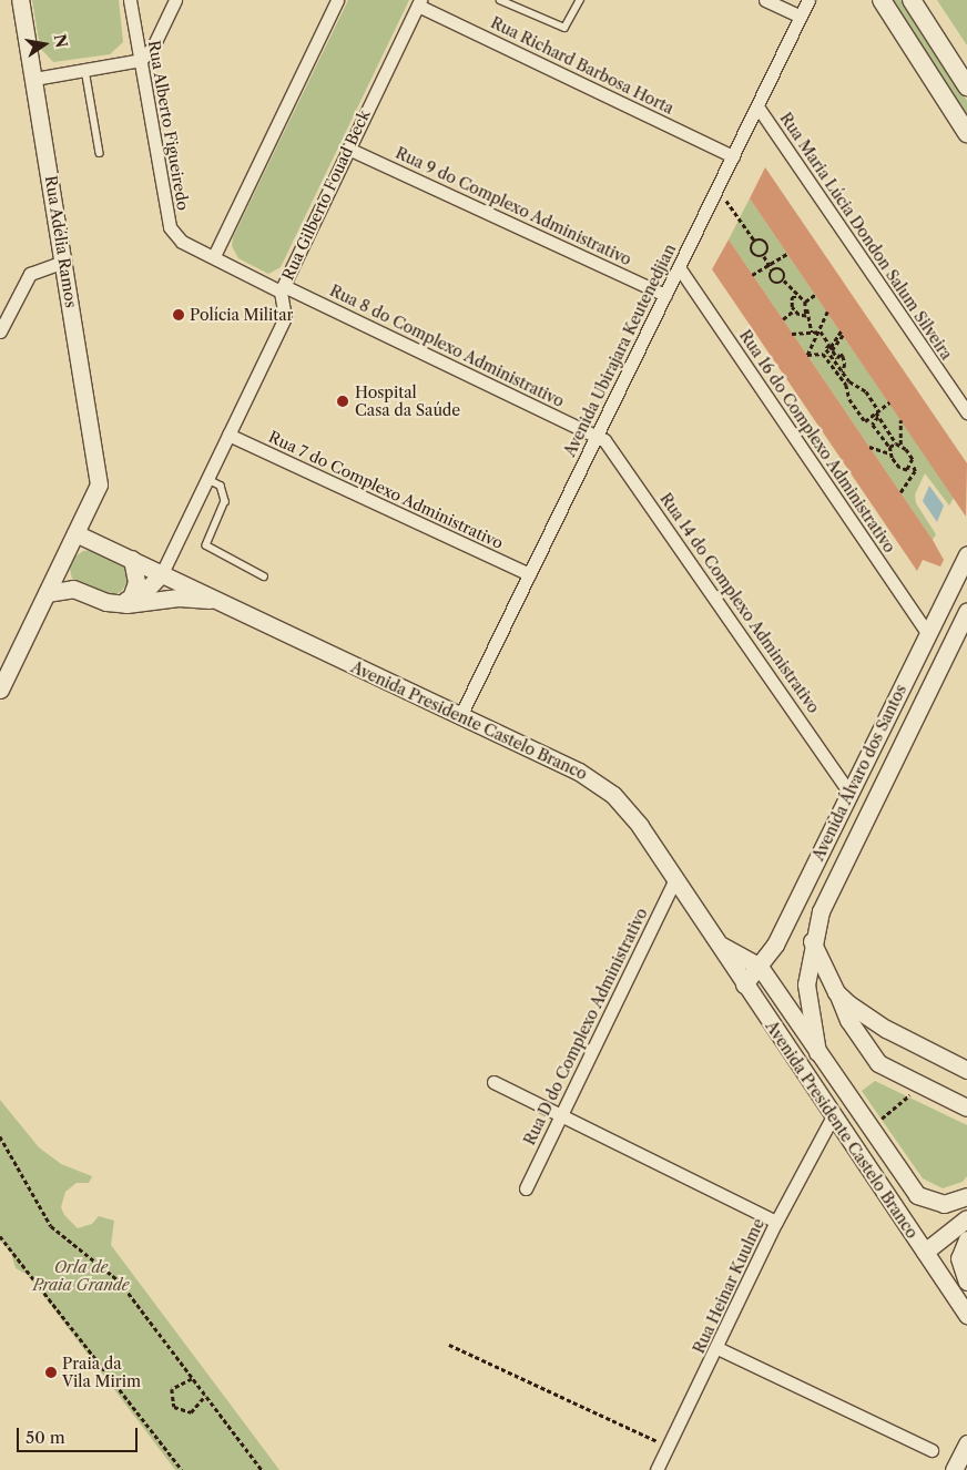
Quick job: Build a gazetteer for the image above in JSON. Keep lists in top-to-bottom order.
{
  "streets": {
    "street": [
      "Rua Richard Barbosa Horta",
      "Rua Alberto Figueiredo",
      "Rua Gilberto Fouad Beck",
      "Rua 9 do Complexo Administrativo",
      "Rua Maria Lúcia Dondon Salum Silveira",
      "Rua Adélia Ramos",
      "Rua 8 do Complexo Administrativo",
      "Avenida Ubirajara Keutenedjian",
      "Rua 16 do Complexo Administrativo",
      "Rua 7 do Complexo Administrativo",
      "Rua 14 do Complexo Administrativo",
      "Avenida Presidente Castelo Branco",
      "Avenida Álvaro dos Santos",
      "Rua D do Complexo Administrativo",
      "Rua Heinar Kuulme"
    ]
  },
  "crossings": [
    ["Rua Richard Barbosa Horta", "Rua Gilberto Fouad Beck"],
    ["Rua Richard Barbosa Horta", "Avenida Ubirajara Keutenedjian"],
    ["Rua Alberto Figueiredo", "Rua Gilberto Fouad Beck"],
    ["Rua Alberto Figueiredo", "Rua 8 do Complexo Administrativo"],
    ["Rua Gilberto Fouad Beck", "Rua 9 do Complexo Administrativo"],
    ["Rua Gilberto Fouad Beck", "Rua 8 do Complexo Administrativo"],
    ["Rua Gilberto Fouad Beck", "Rua 7 do Complexo Administrativo"],
    ["Rua Gilberto Fouad Beck", "Avenida Presidente Castelo Branco"],
    ["Rua 9 do Complexo Administrativo", "Avenida Ubirajara Keutenedjian"],
    ["Rua Maria Lúcia Dondon Salum Silveira", "Avenida Ubirajara Keutenedjian"],
    ["Rua Adélia Ramos", "Avenida Presidente Castelo Branco"],
    ["Rua 8 do Complexo Administrativo", "Avenida Ubirajara Keutenedjian"],
    ["Rua 8 do Complexo Administrativo", "Rua 14 do Complexo Administrativo"],
    ["Avenida Ubirajara Keutenedjian", "Rua 16 do Complexo Administrativo"],
    ["Avenida Ubirajara Keutenedjian", "Rua 7 do Complexo Administrativo"],
    ["Avenida Ubirajara Keutenedjian", "Rua 14 do Complexo Administrativo"],
    ["Avenida Ubirajara Keutenedjian", "Avenida Presidente Castelo Branco"],
    ["Rua 16 do Complexo Administrativo", "Avenida Álvaro dos Santos"],
    ["Rua 14 do Complexo Administrativo", "Avenida Álvaro dos Santos"],
    ["Avenida Presidente Castelo Branco", "Avenida Álvaro dos Santos"],
    ["Avenida Presidente Castelo Branco", "Rua D do Complexo Administrativo"],
    ["Avenida Presidente Castelo Branco", "Rua Heinar Kuulme"]
  ],
  "parks": ["Orla de Praia Grande"],
  "places": ["Polícia Militar", "Hospital Casa da Saúde", "Praia da Vila Mirim"],
  "scale_bar": "50 m",
  "north": "right"
}
